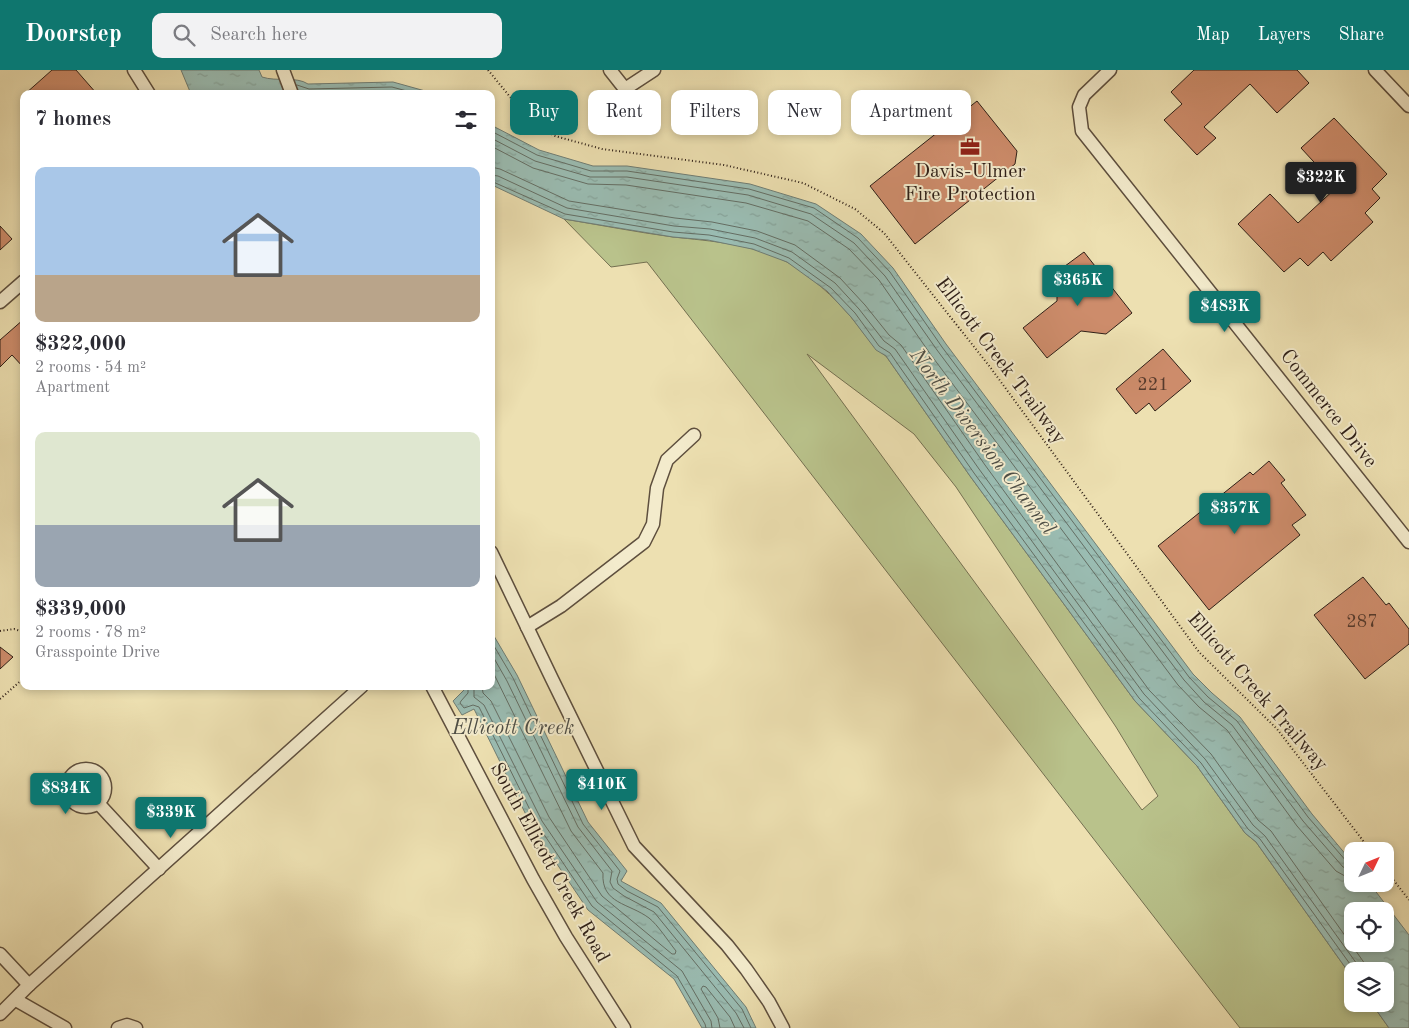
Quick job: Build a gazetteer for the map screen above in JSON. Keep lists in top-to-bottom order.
{
  "streets": {
    "street": ["Commerce Drive", "South Ellicott Creek Road"],
    "path": ["Ellicott Creek Trailway"]
  },
  "water": ["North Diversion Channel", "Ellicott Creek"],
  "places": {
    "office": ["Davis-Ulmer Fire Protection"]
  },
  "house_numbers": ["221", "287"],
  "north": "top right",
  "page": {
    "header": "Doorstep",
    "search": "Search here",
    "nav": ["Map", "Layers", "Share"],
    "chip": [
      "Buy",
      "Rent",
      "Filters",
      "New",
      "Apartment"
    ],
    "heading": "7 homes",
    "list": [
      {
        "name": "$322,000",
        "note": "2 rooms · 54 m² · Apartment"
      },
      {
        "name": "$339,000",
        "note": "2 rooms · 78 m² · Grasspointe Drive"
      }
    ],
    "price": [
      "$322K",
      "$365K",
      "$483K",
      "$357K",
      "$410K",
      "$834K",
      "$339K"
    ]
  }
}
